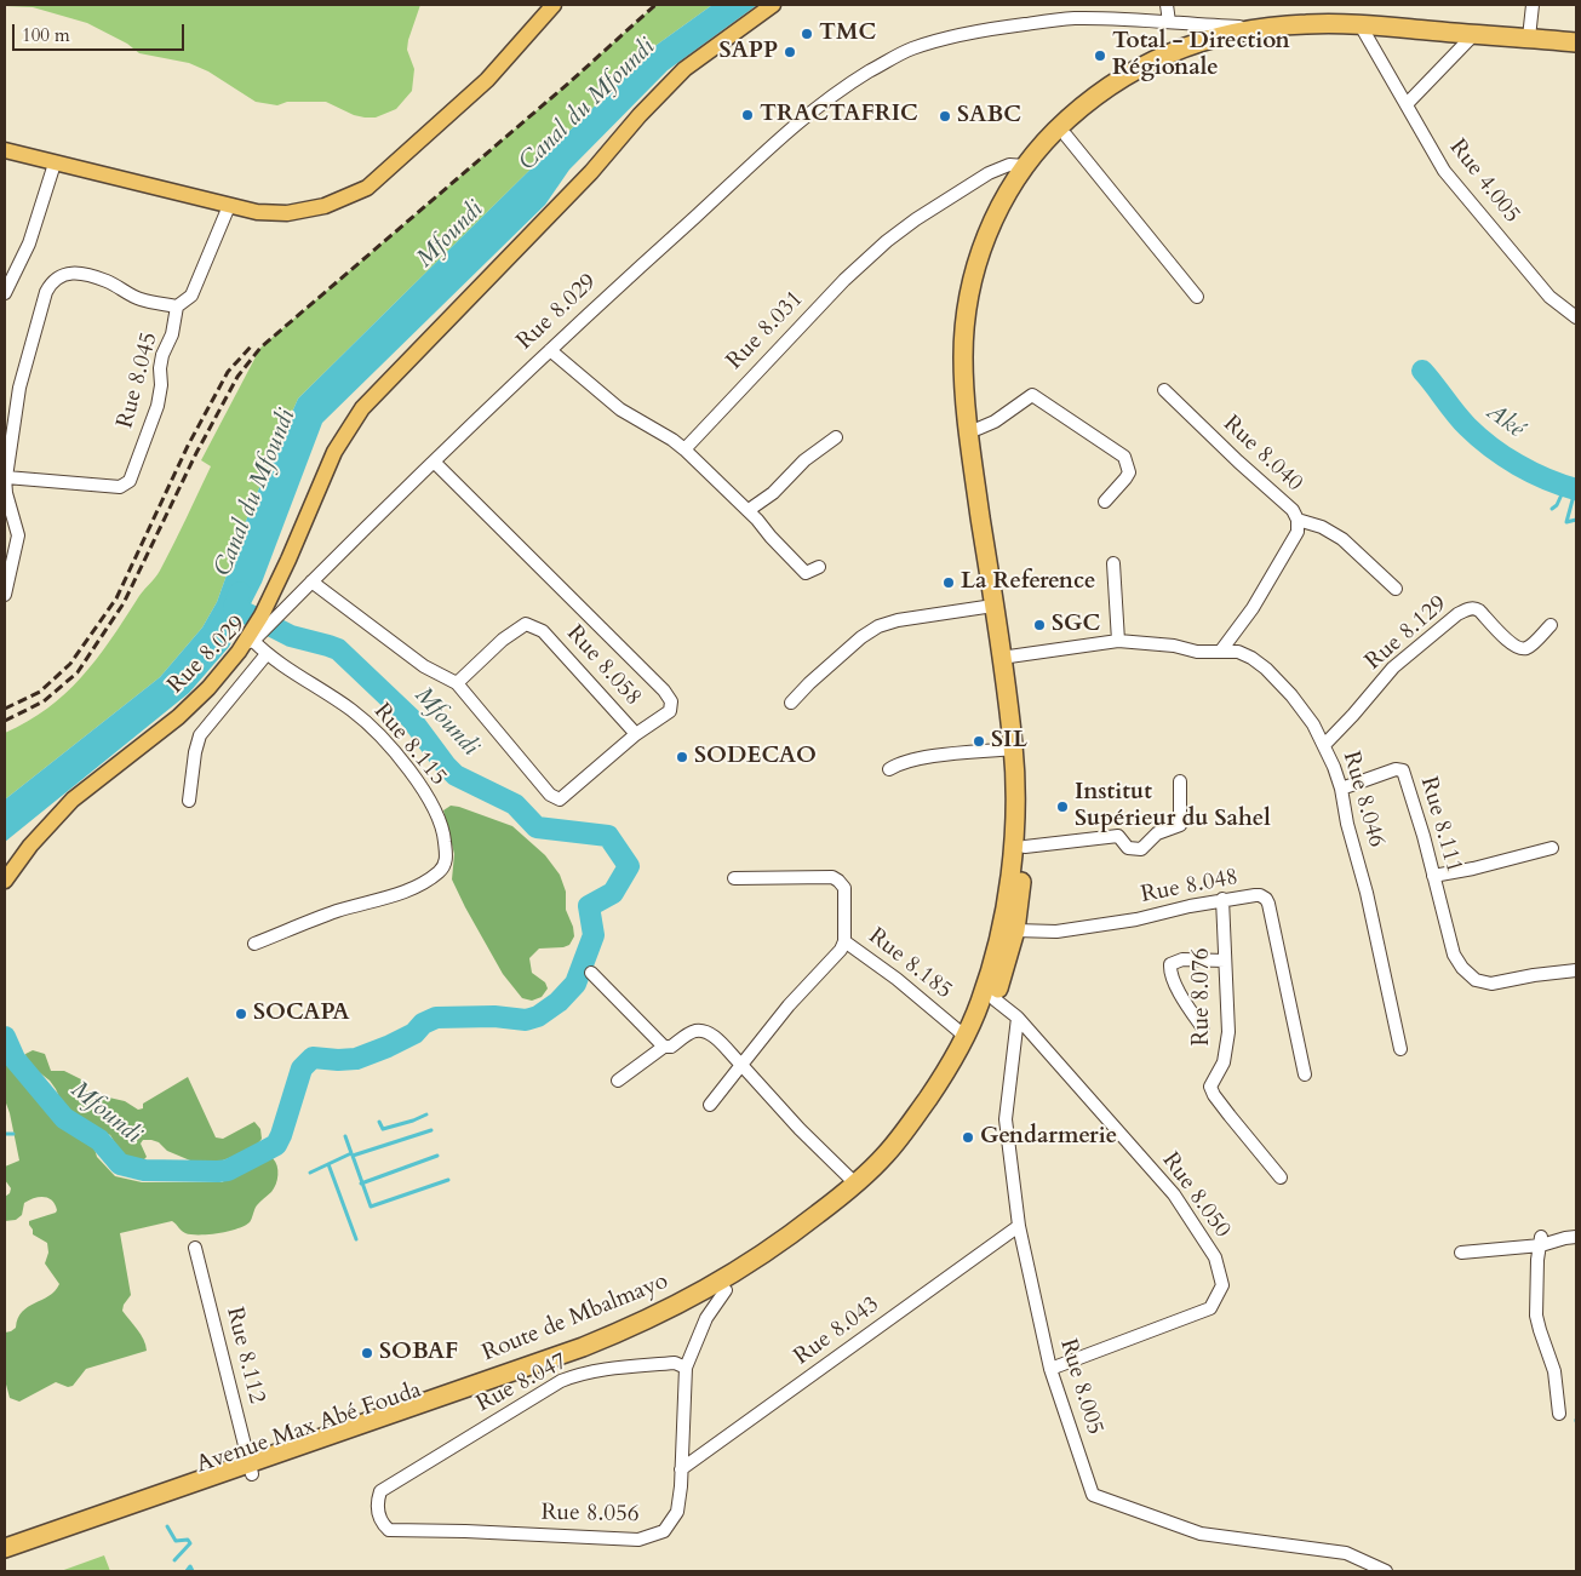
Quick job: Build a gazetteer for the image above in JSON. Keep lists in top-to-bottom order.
{
  "streets": {
    "highway": ["Route de Mbalmayo", "Avenue Max Abé Fouda"],
    "main road": ["Rue 8.029"],
    "street": [
      "Rue 4.005",
      "Rue 8.031",
      "Rue 8.045",
      "Rue 8.040",
      "Rue 8.129",
      "Rue 8.058",
      "Rue 8.115",
      "Rue 8.046",
      "Rue 8.111",
      "Rue 8.048",
      "Rue 8.185",
      "Rue 8.076",
      "Rue 8.050",
      "Rue 8.043",
      "Rue 8.112",
      "Rue 8.047",
      "Rue 8.005",
      "Rue 8.056"
    ]
  },
  "crossings": [
    ["Rue 8.029", "Rue 8.058"],
    ["Rue 8.029", "Rue 8.115"],
    ["Rue 8.029", "Route de Mbalmayo"],
    ["Rue 8.031", "Route de Mbalmayo"],
    ["Rue 8.040", "Rue 8.046"],
    ["Rue 8.129", "Rue 8.046"],
    ["Rue 8.046", "Rue 8.111"],
    ["Rue 8.046", "Route de Mbalmayo"],
    ["Rue 8.046", "Avenue Max Abé Fouda"],
    ["Rue 8.048", "Rue 8.076"],
    ["Rue 8.048", "Avenue Max Abé Fouda"],
    ["Rue 8.185", "Route de Mbalmayo"],
    ["Rue 8.050", "Rue 8.005"],
    ["Route de Mbalmayo", "Rue 8.112"],
    ["Route de Mbalmayo", "Avenue Max Abé Fouda"],
    ["Rue 8.043", "Rue 8.005"],
    ["Rue 8.043", "Rue 8.056"],
    ["Rue 8.112", "Avenue Max Abé Fouda"],
    ["Rue 8.047", "Rue 8.056"]
  ],
  "water": ["Canal du Mfoundi", "Mfoundi", "Aké"],
  "places": [
    "TMC",
    "SAPP",
    "Total - Direction Régionale",
    "TRACTAFRIC",
    "SABC",
    "La Reference",
    "SGC",
    "SIL",
    "SODECAO",
    "Institut Supérieur du Sahel",
    "SOCAPA",
    "Gendarmerie",
    "SOBAF"
  ],
  "scale_bar": "100 m"
}
